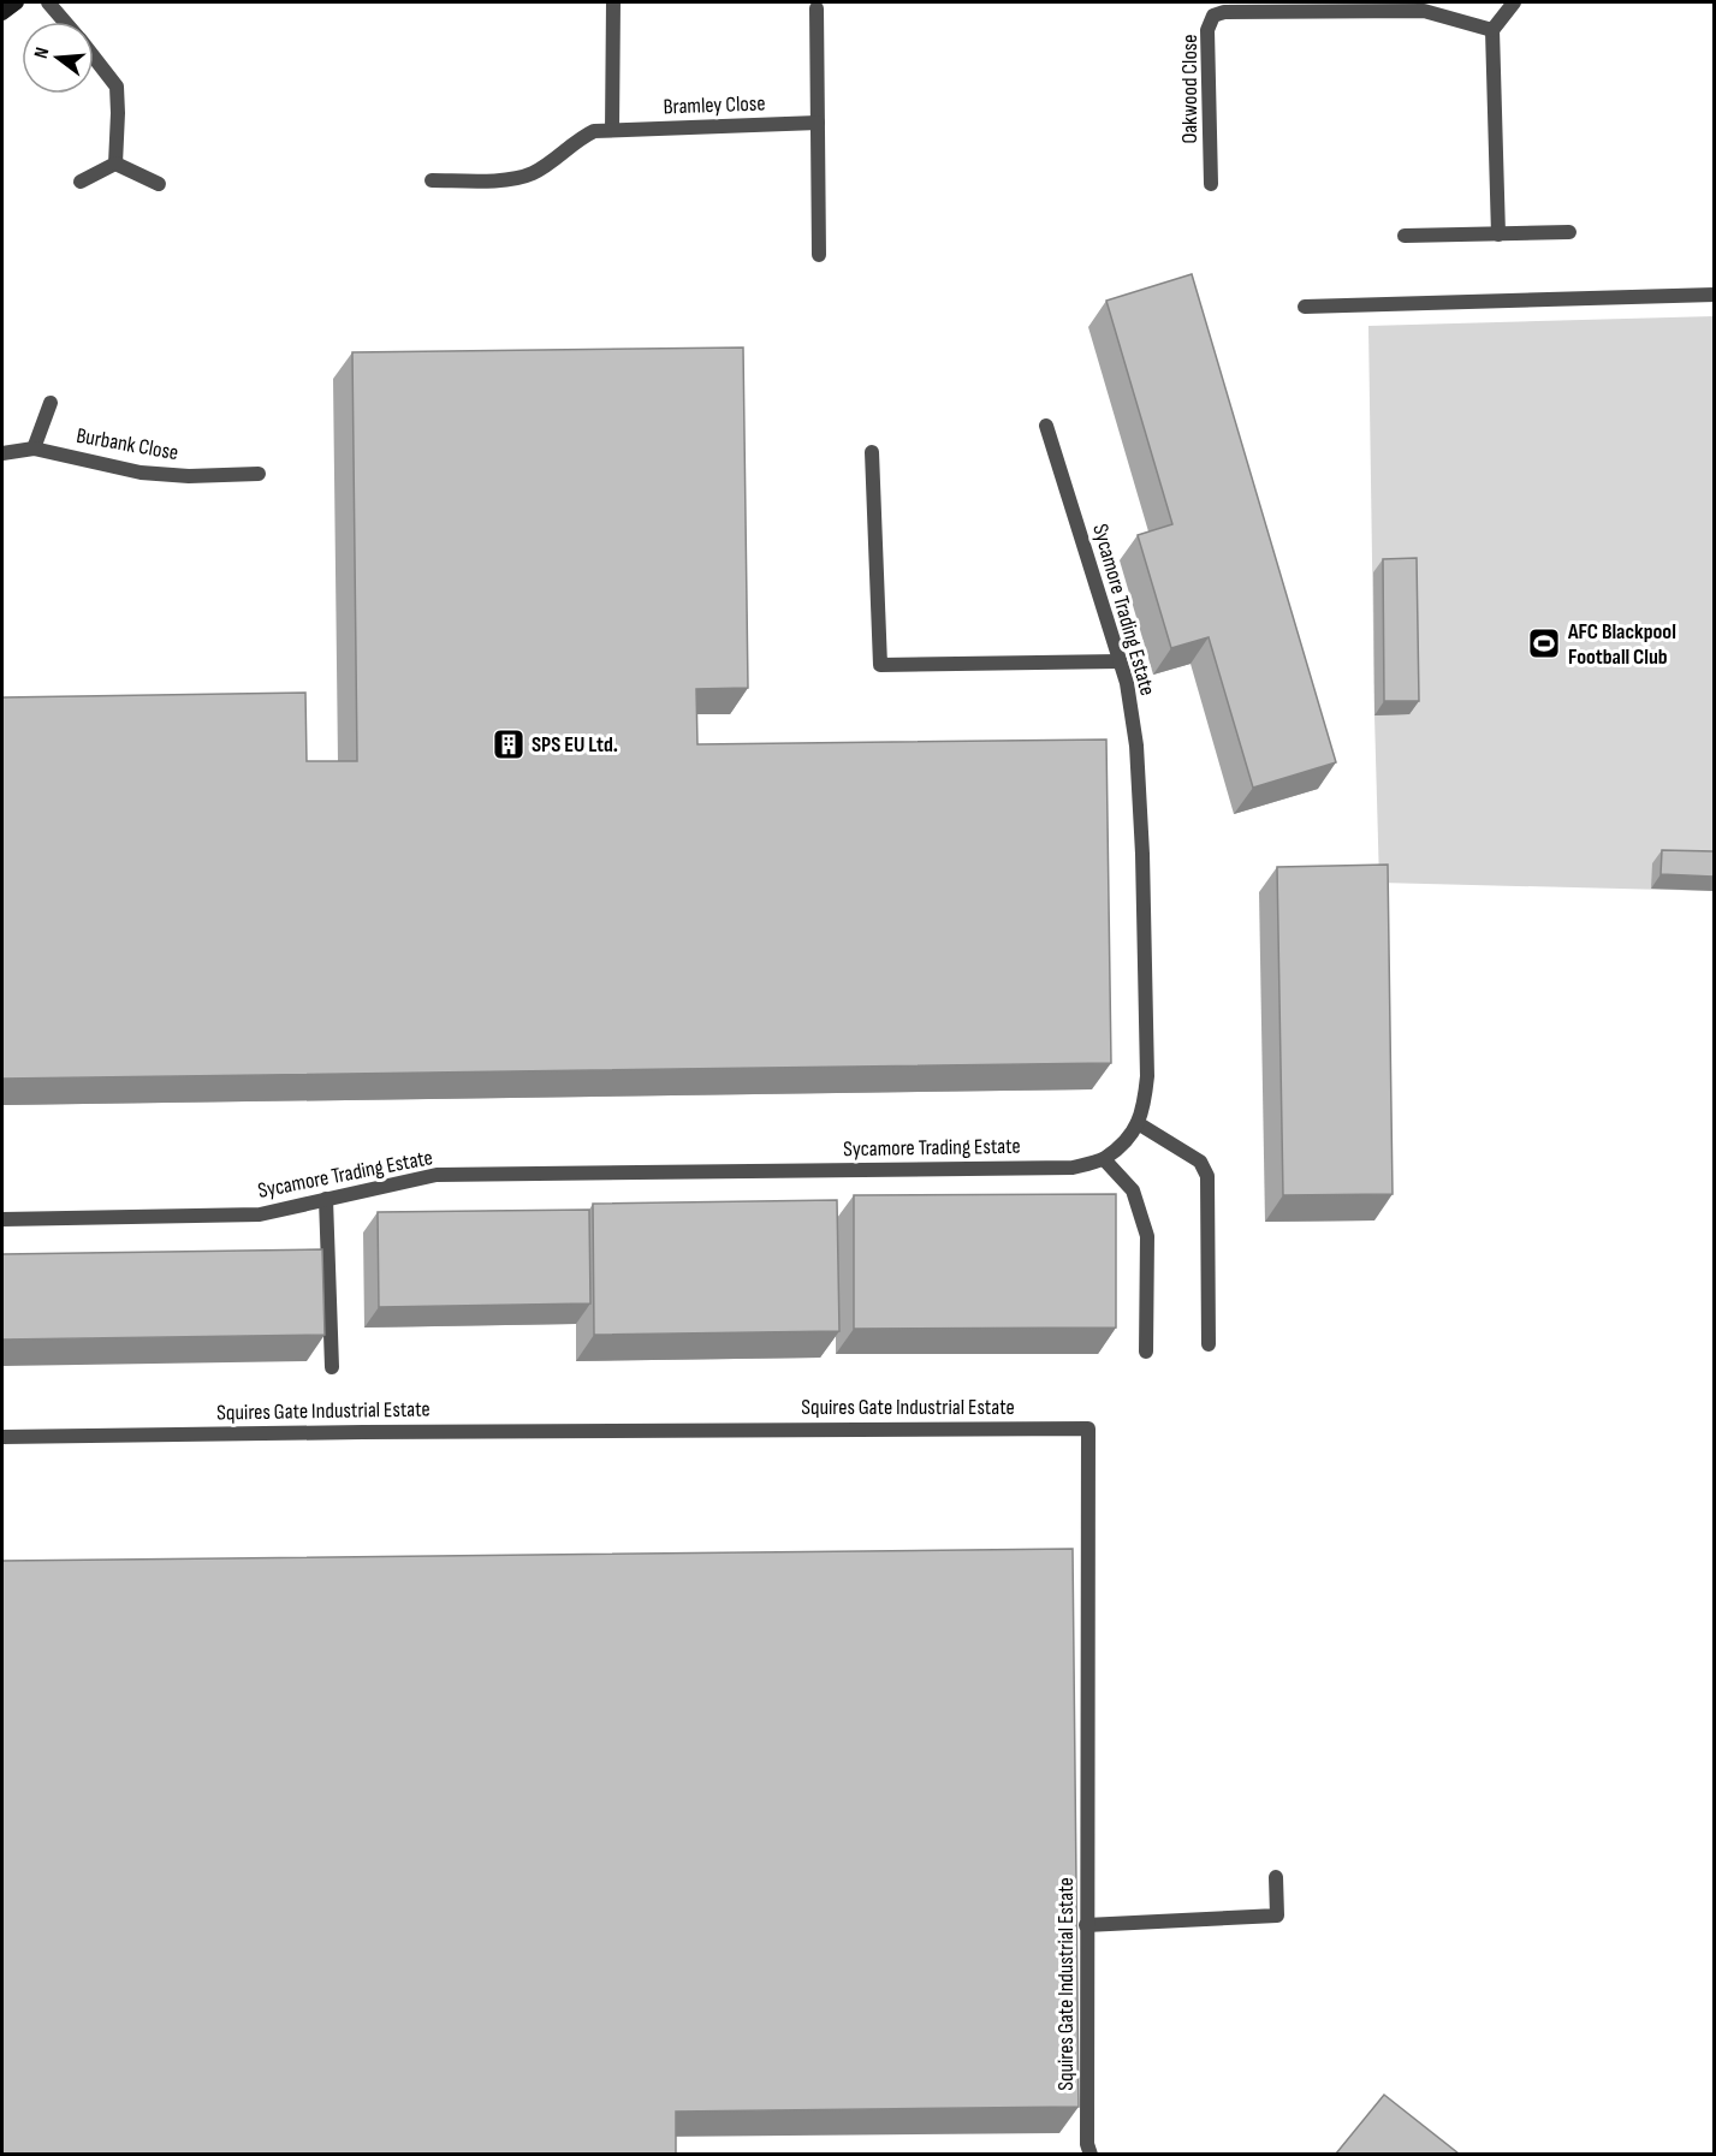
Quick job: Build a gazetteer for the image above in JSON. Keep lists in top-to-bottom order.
{
  "streets": {
    "street": [
      "Oakwood Close",
      "Bramley Close",
      "Burbank Close",
      "Sycamore Trading Estate",
      "Squires Gate Industrial Estate"
    ]
  },
  "places": {
    "sports": ["AFC Blackpool Football Club"],
    "building": ["SPS EU Ltd."]
  },
  "north": "left"
}
